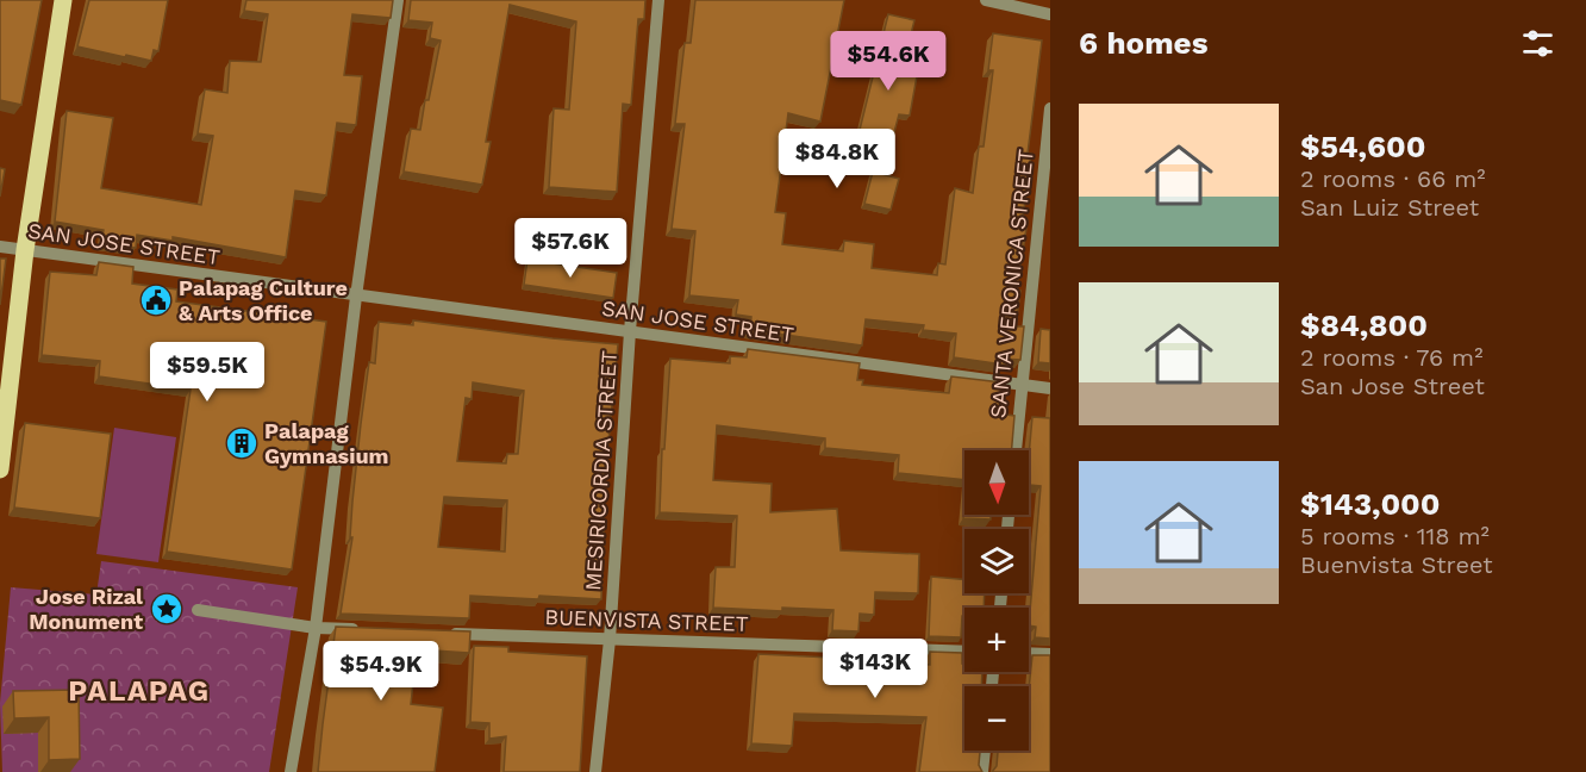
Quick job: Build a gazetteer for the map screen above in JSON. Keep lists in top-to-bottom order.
{
  "streets": {
    "street": [
      "SAN JOSE STREET",
      "SANTA VERONICA STREET",
      "MESIRICORDIA STREET",
      "BUENVISTA STREET"
    ]
  },
  "crossings": [
    ["SAN JOSE STREET", "SANTA VERONICA STREET"],
    ["SAN JOSE STREET", "MESIRICORDIA STREET"],
    ["MESIRICORDIA STREET", "BUENVISTA STREET"]
  ],
  "districts": ["PALAPAG"],
  "places": {
    "public building": ["Palapag Culture & Arts Office"],
    "building": ["Palapag Gymnasium"],
    "place": ["Jose Rizal Monument"]
  },
  "north": "bottom",
  "page": {
    "heading": "6 homes",
    "price": [
      "$54.6K",
      "$84.8K",
      "$57.6K",
      "$59.5K",
      "$143K",
      "$54.9K"
    ],
    "list": [
      {
        "name": "$54,600",
        "note": "2 rooms · 66 m² · San Luiz Street"
      },
      {
        "name": "$84,800",
        "note": "2 rooms · 76 m² · San Jose Street"
      },
      {
        "name": "$143,000",
        "note": "5 rooms · 118 m² · Buenvista Street"
      }
    ],
    "map_buttons": ["+", "−"]
  }
}
